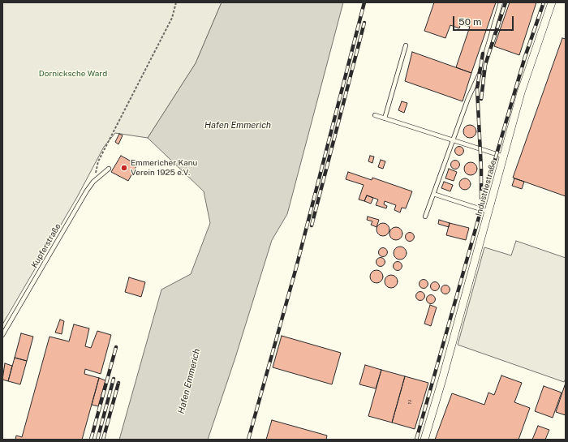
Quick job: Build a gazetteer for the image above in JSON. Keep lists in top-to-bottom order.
{
  "streets": {
    "street": ["Industriestraße"],
    "lane": ["Kupferstraße"]
  },
  "water": ["Hafen Emmerich"],
  "parks": ["Dornicksche Ward"],
  "places": ["Emmericher Kanu Verein 1925 e.V."],
  "house_numbers": ["2"],
  "scale_bar": "50 m"
}
